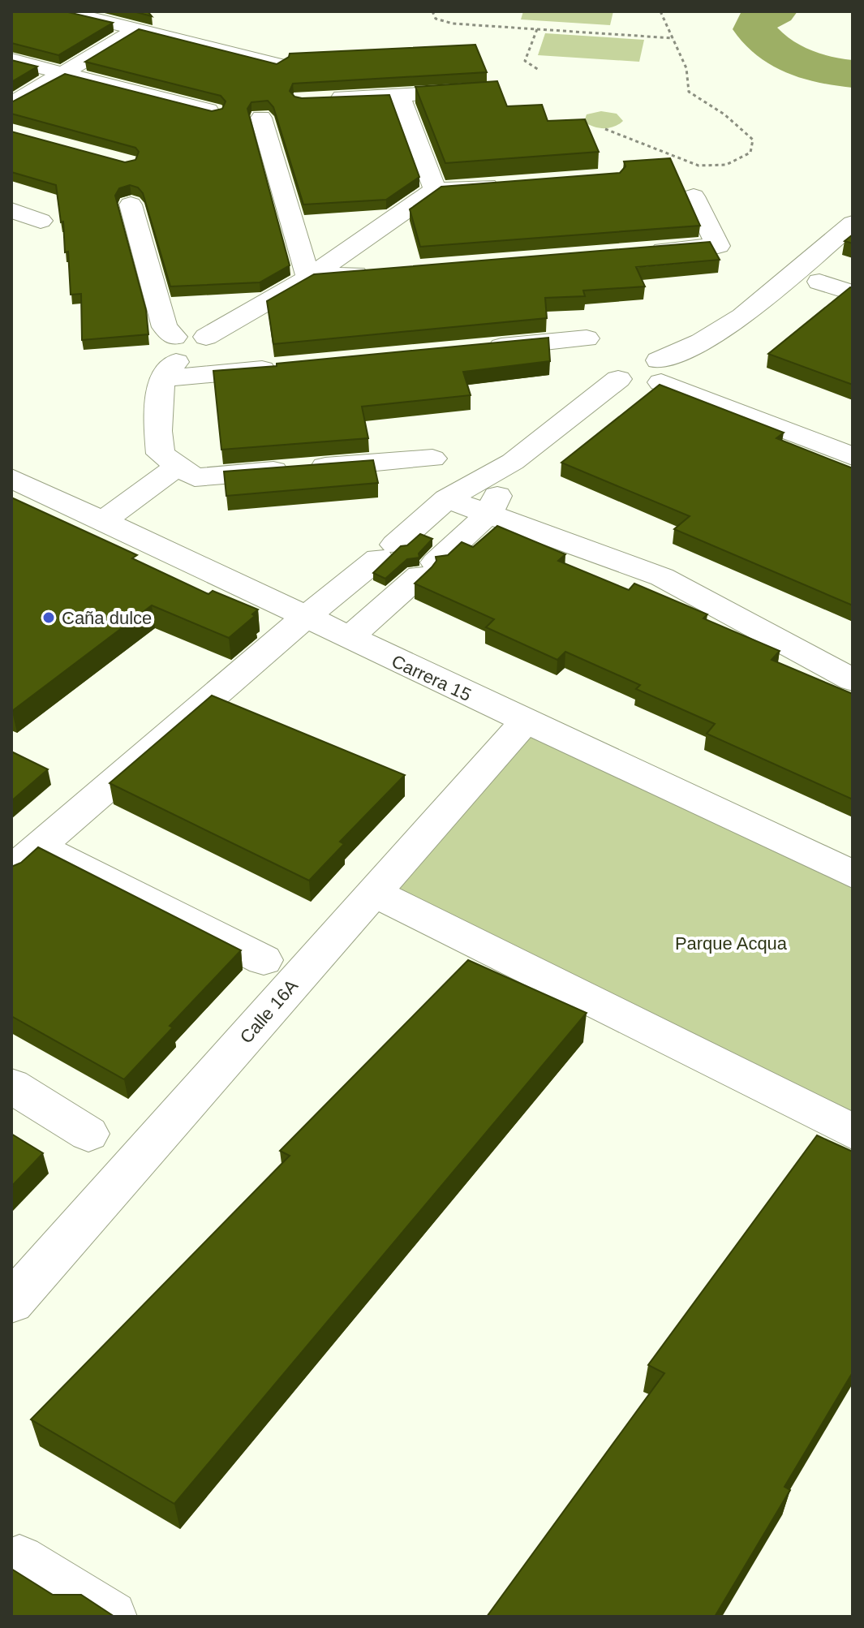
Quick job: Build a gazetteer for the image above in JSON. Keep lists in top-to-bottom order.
{
  "streets": {
    "street": ["Carrera 15", "Calle 16A"]
  },
  "crossings": [
    ["Carrera 15", "Calle 16A"]
  ],
  "parks": ["Parque Acqua"],
  "places": ["Caña dulce"]
}
